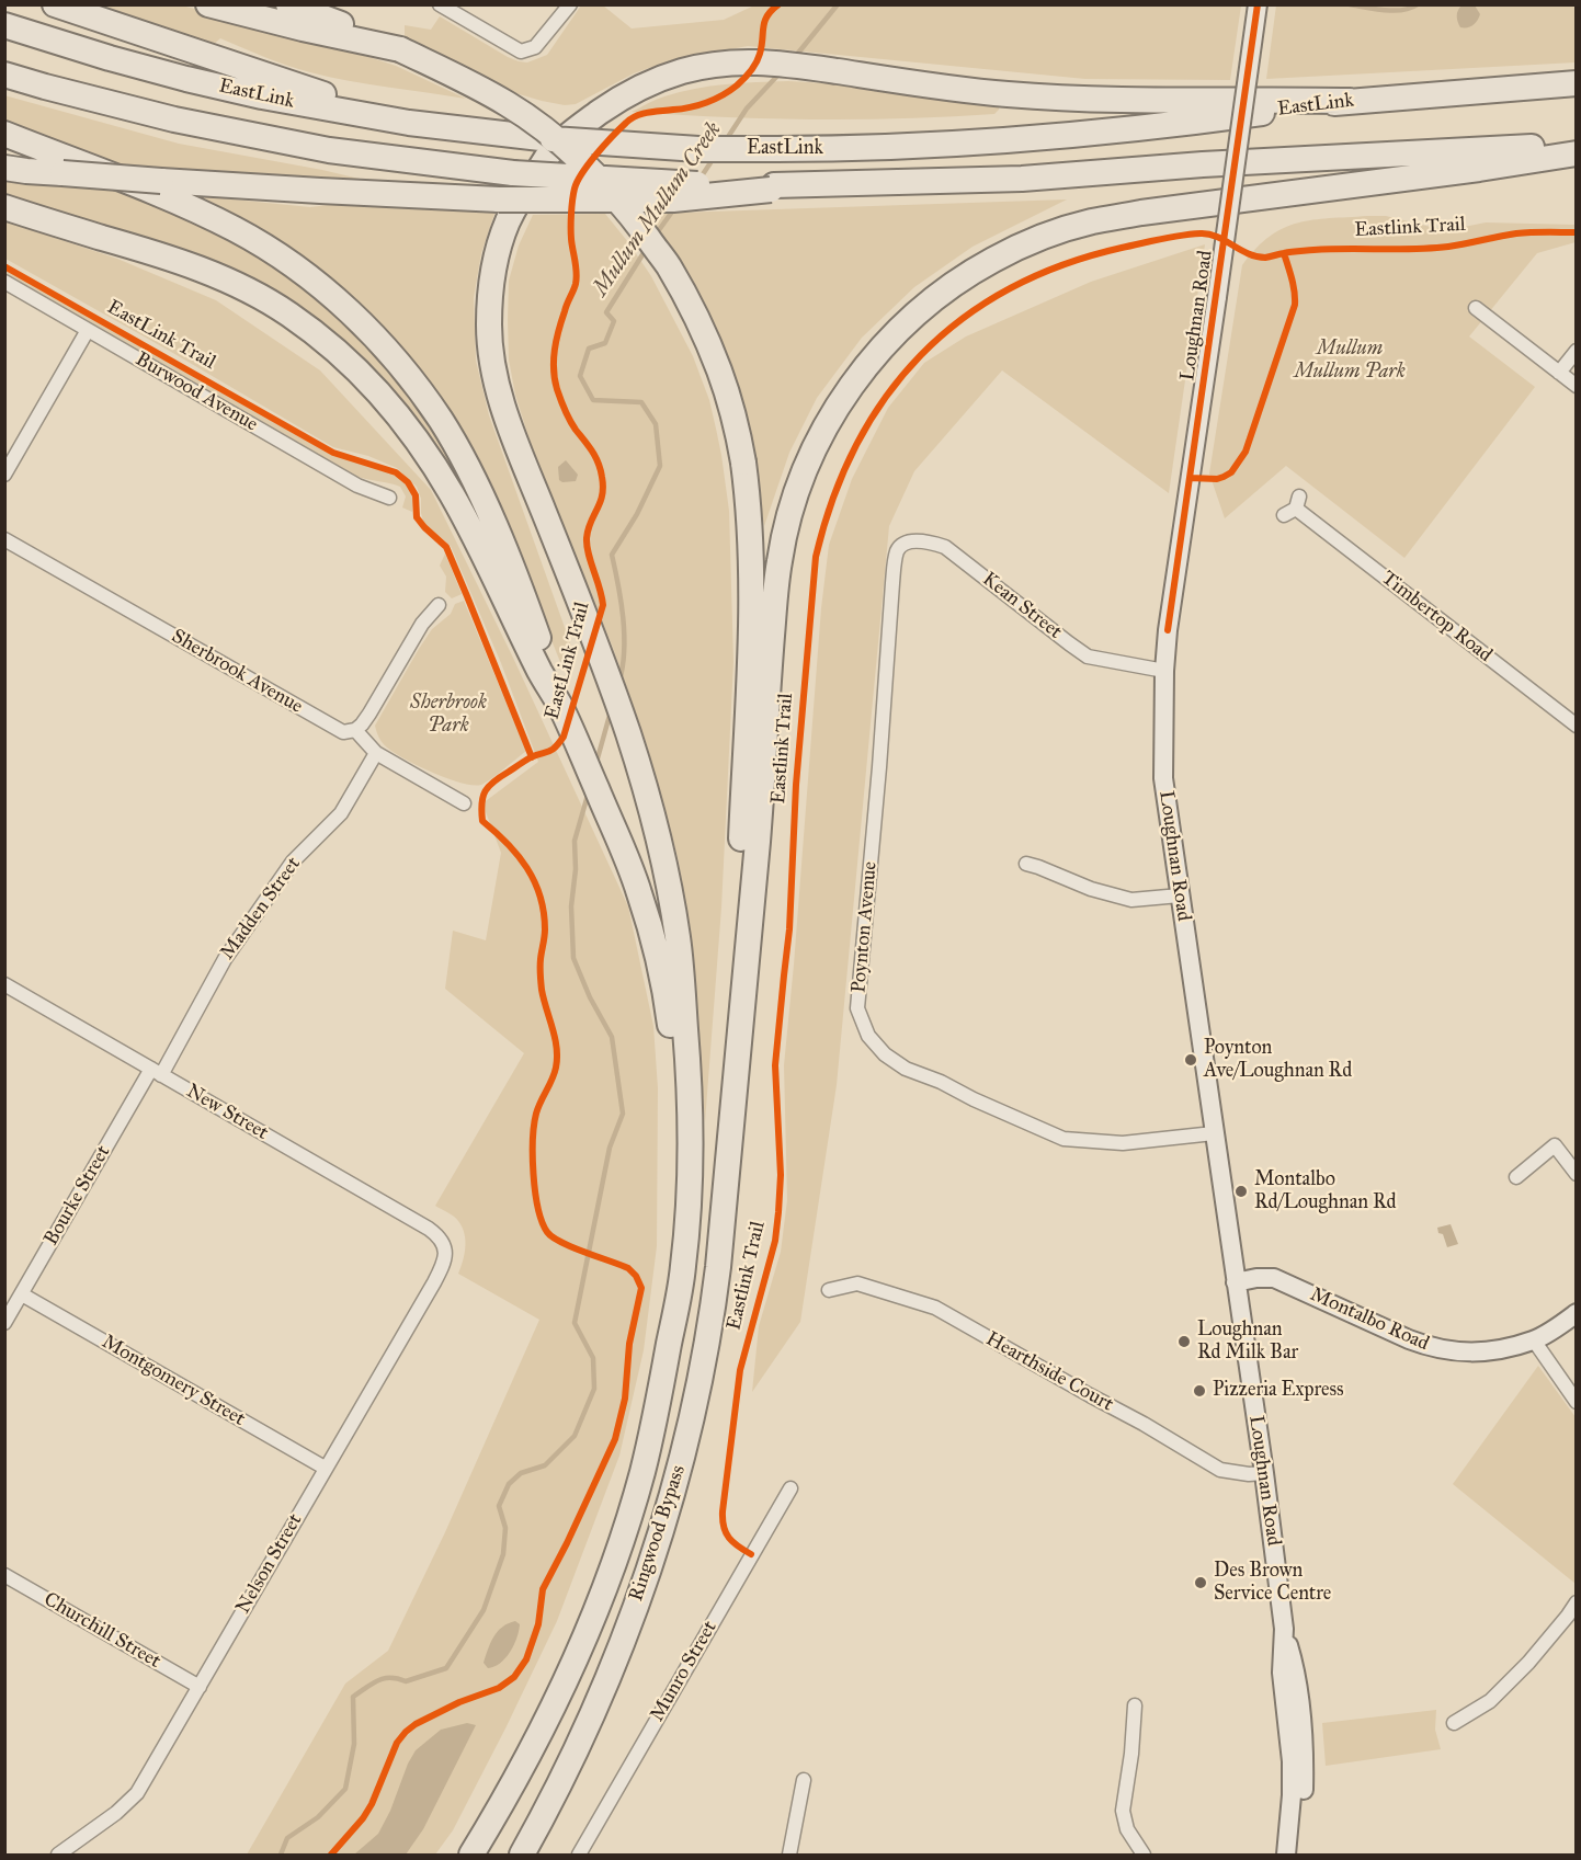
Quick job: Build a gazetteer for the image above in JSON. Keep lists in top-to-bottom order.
{
  "streets": {
    "highway": ["EastLink", "Ringwood Bypass"],
    "main road": ["Loughnan Road", "Montalbo Road"],
    "street": [
      "Burwood Avenue",
      "Kean Street",
      "Timbertop Road",
      "Sherbrook Avenue",
      "Madden Street",
      "Poynton Avenue",
      "New Street",
      "Bourke Street",
      "Hearthside Court",
      "Montgomery Street",
      "Nelson Street",
      "Churchill Street",
      "Munro Street"
    ],
    "cycle path": ["Eastlink Trail", "EastLink Trail"]
  },
  "crossings": [
    ["Loughnan Road", "Kean Street"],
    ["Loughnan Road", "Poynton Avenue"],
    ["Loughnan Road", "Montalbo Road"],
    ["Loughnan Road", "Hearthside Court"],
    ["Kean Street", "Poynton Avenue"],
    ["Madden Street", "New Street"],
    ["Madden Street", "Bourke Street"],
    ["New Street", "Bourke Street"],
    ["New Street", "Nelson Street"],
    ["Bourke Street", "Montgomery Street"],
    ["Montgomery Street", "Nelson Street"],
    ["Nelson Street", "Churchill Street"]
  ],
  "water": ["Mullum Mullum Creek"],
  "parks": ["Mullum Mullum Park", "Sherbrook Park"],
  "places": [
    "Poynton Ave/Loughnan Rd",
    "Montalbo Rd/Loughnan Rd",
    "Loughnan Rd Milk Bar",
    "Pizzeria Express",
    "Des Brown Service Centre"
  ]
}
